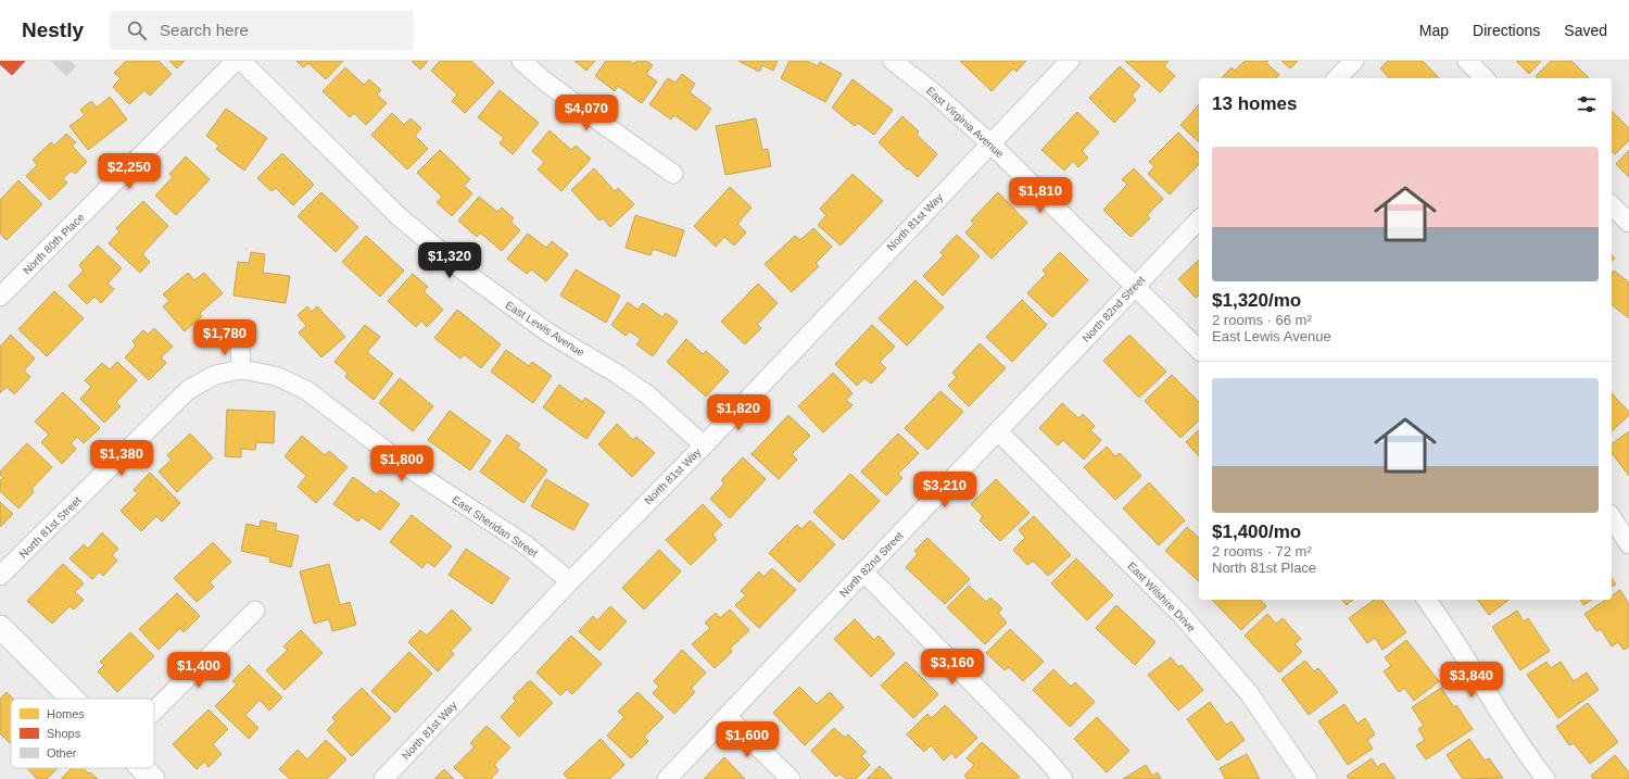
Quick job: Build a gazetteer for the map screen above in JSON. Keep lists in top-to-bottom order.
{
  "streets": {
    "street": [
      "East Virginia Avenue",
      "North 81st Way",
      "North 80th Place",
      "North 82nd Street",
      "East Lewis Avenue",
      "East Sheridan Street",
      "North 81st Street",
      "East Wilshire Drive"
    ]
  },
  "crossings": [
    ["East Virginia Avenue", "North 81st Way"],
    ["East Virginia Avenue", "North 82nd Street"],
    ["North 81st Way", "East Lewis Avenue"],
    ["North 81st Way", "East Sheridan Street"],
    ["North 82nd Street", "East Wilshire Drive"],
    ["East Sheridan Street", "North 81st Street"]
  ],
  "legend": ["Homes", "Shops", "Other"],
  "page": {
    "header": "Nestly",
    "search": "Search here",
    "nav": ["Map", "Directions", "Saved"],
    "heading": "13 homes",
    "price": [
      "$4,070",
      "$2,250",
      "$1,810",
      "$1,320",
      "$1,780",
      "$1,820",
      "$1,380",
      "$1,800",
      "$3,210",
      "$3,160",
      "$1,400",
      "$3,840",
      "$1,600"
    ],
    "list": [
      {
        "name": "$1,320/mo",
        "note": "2 rooms · 66 m² · East Lewis Avenue"
      },
      {
        "name": "$1,400/mo",
        "note": "2 rooms · 72 m² · North 81st Place"
      }
    ]
  }
}
